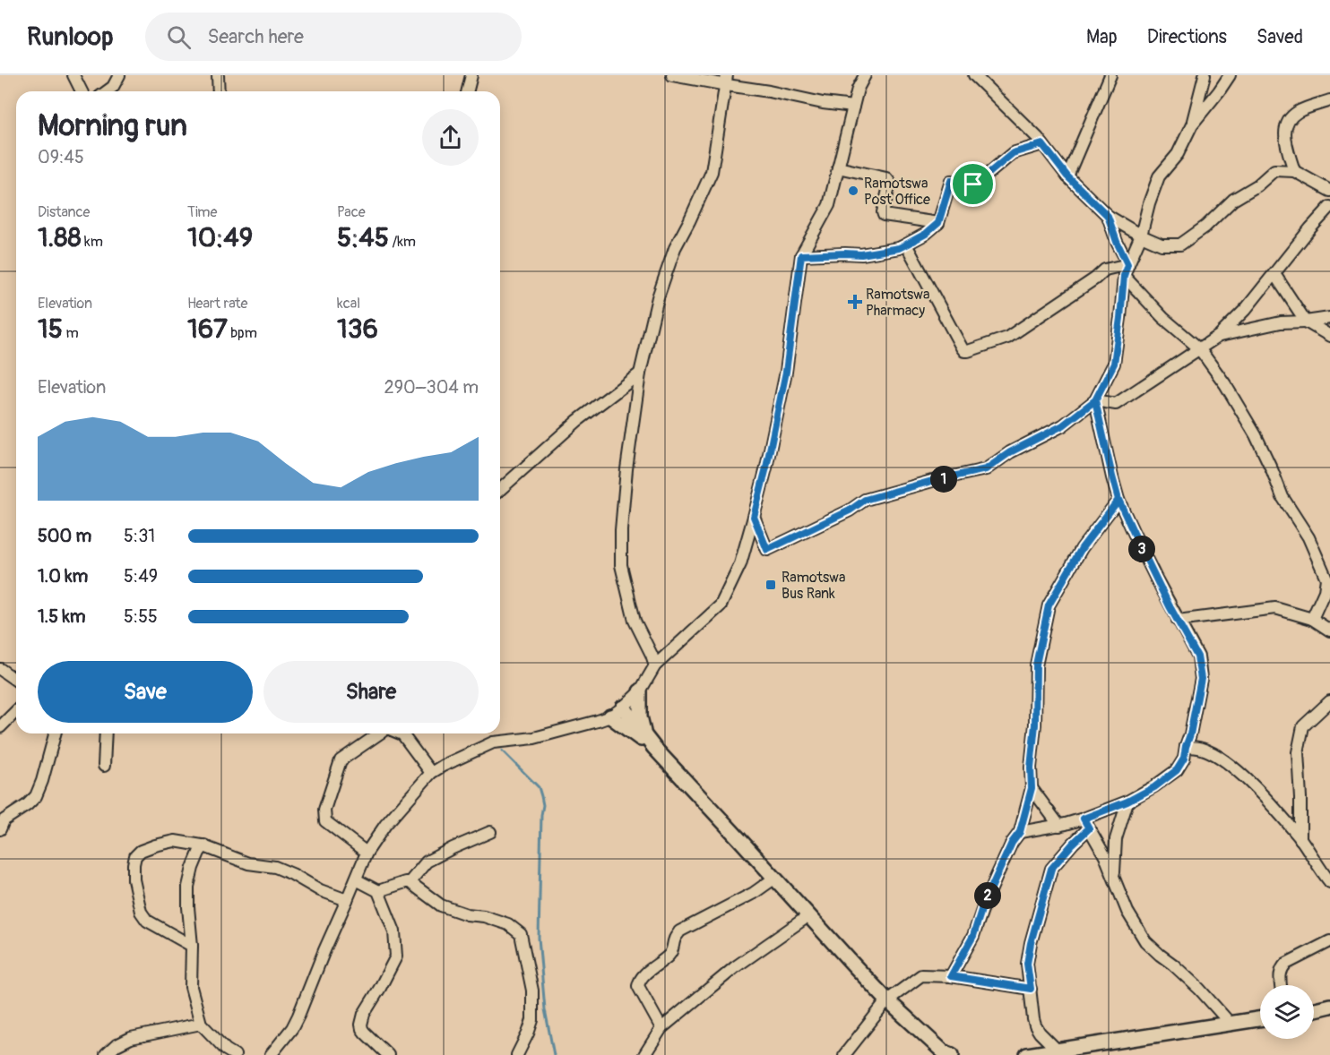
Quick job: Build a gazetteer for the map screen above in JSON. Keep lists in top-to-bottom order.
{
  "places": {
    "other": ["Ramotswa Post Office"],
    "health": ["Ramotswa Pharmacy"],
    "transit": ["Ramotswa Bus Rank"]
  },
  "page": {
    "header": "Runloop",
    "search": "Search here",
    "nav": ["Map", "Directions", "Saved"],
    "heading": ["Morning run", "09:45"],
    "stats": [
      ["Distance", "1.88 km"],
      ["Time", "10:49"],
      ["Pace", "5:45 /km"],
      ["Elevation", "15 m"],
      ["Heart rate", "167 bpm"],
      ["kcal", "136"]
    ],
    "chart": ["Elevation", "290–304 m"],
    "pins": ["1", "3", "2"],
    "list": [
      {
        "name": "500 m",
        "note": "5:31"
      },
      {
        "name": "1.0 km",
        "note": "5:49"
      },
      {
        "name": "1.5 km",
        "note": "5:55"
      }
    ],
    "buttons": ["Save", "Share"]
  }
}
